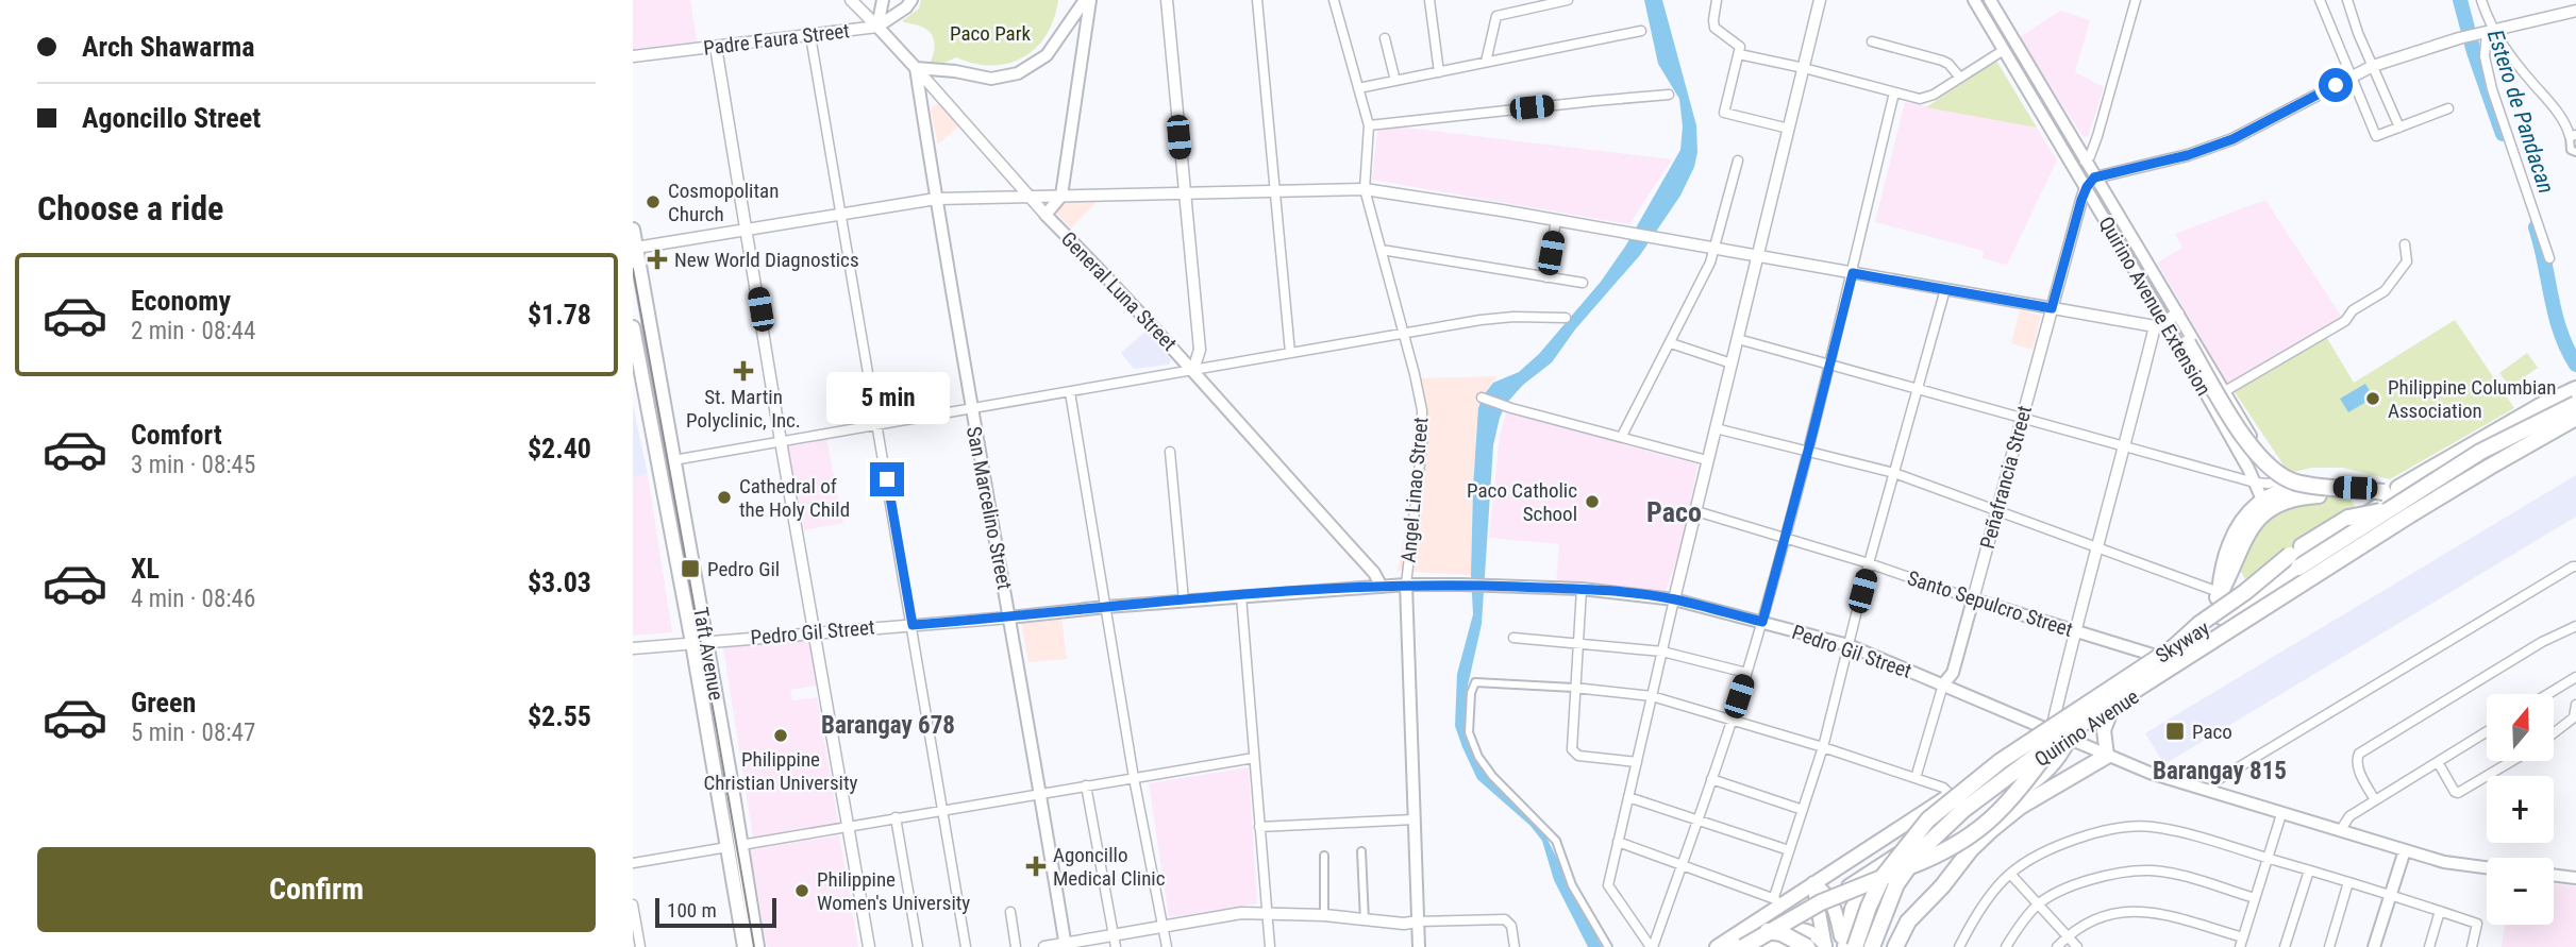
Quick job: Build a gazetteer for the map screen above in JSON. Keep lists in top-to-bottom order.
{
  "streets": {
    "highway": ["Skyway"],
    "main road": [
      "Padre Faura Street",
      "General Luna Street",
      "Quirino Avenue Extension",
      "Peñafrancia Street",
      "Angel Linao Street",
      "San Marcelino Street",
      "Santo Sepulcro Street",
      "Pedro Gil Street",
      "Taft Avenue",
      "Quirino Avenue"
    ]
  },
  "crossings": [
    ["Padre Faura Street", "General Luna Street"],
    ["General Luna Street", "San Marcelino Street"],
    ["General Luna Street", "Pedro Gil Street"],
    ["Quirino Avenue Extension", "Peñafrancia Street"],
    ["Peñafrancia Street", "Santo Sepulcro Street"],
    ["Peñafrancia Street", "Pedro Gil Street"],
    ["Angel Linao Street", "Pedro Gil Street"],
    ["San Marcelino Street", "Pedro Gil Street"],
    ["Santo Sepulcro Street", "Quirino Avenue"],
    ["Pedro Gil Street", "Skyway"],
    ["Pedro Gil Street", "Taft Avenue"],
    ["Pedro Gil Street", "Quirino Avenue"],
    ["Skyway", "Quirino Avenue"]
  ],
  "districts": ["Paco", "Barangay 678", "Barangay 815"],
  "water": ["Estero de Pandacan"],
  "parks": ["Paco Park"],
  "places": {
    "other": [
      "Cosmopolitan Church",
      "Philippine Columbian Association",
      "Cathedral of the Holy Child",
      "Paco Catholic School",
      "Philippine Christian University",
      "Philippine Women's University"
    ],
    "health": ["New World Diagnostics", "St. Martin Polyclinic, Inc.", "Agoncillo Medical Clinic"],
    "transit": ["Pedro Gil", "Paco"]
  },
  "scale_bar": "100 m",
  "north": "top",
  "page": {
    "banner": ["Arch Shawarma", "Agoncillo Street"],
    "heading": "Choose a ride",
    "list": [
      {
        "name": "Economy",
        "note": "2 min · 08:44",
        "value": "$1.78"
      },
      {
        "name": "Comfort",
        "note": "3 min · 08:45",
        "value": "$2.40"
      },
      {
        "name": "XL",
        "note": "4 min · 08:46",
        "value": "$3.03"
      },
      {
        "name": "Green",
        "note": "5 min · 08:47",
        "value": "$2.55"
      }
    ],
    "bubble": "5 min",
    "map_buttons": ["+", "−"],
    "buttons": "Confirm",
    "scale": "100 m"
  }
}
